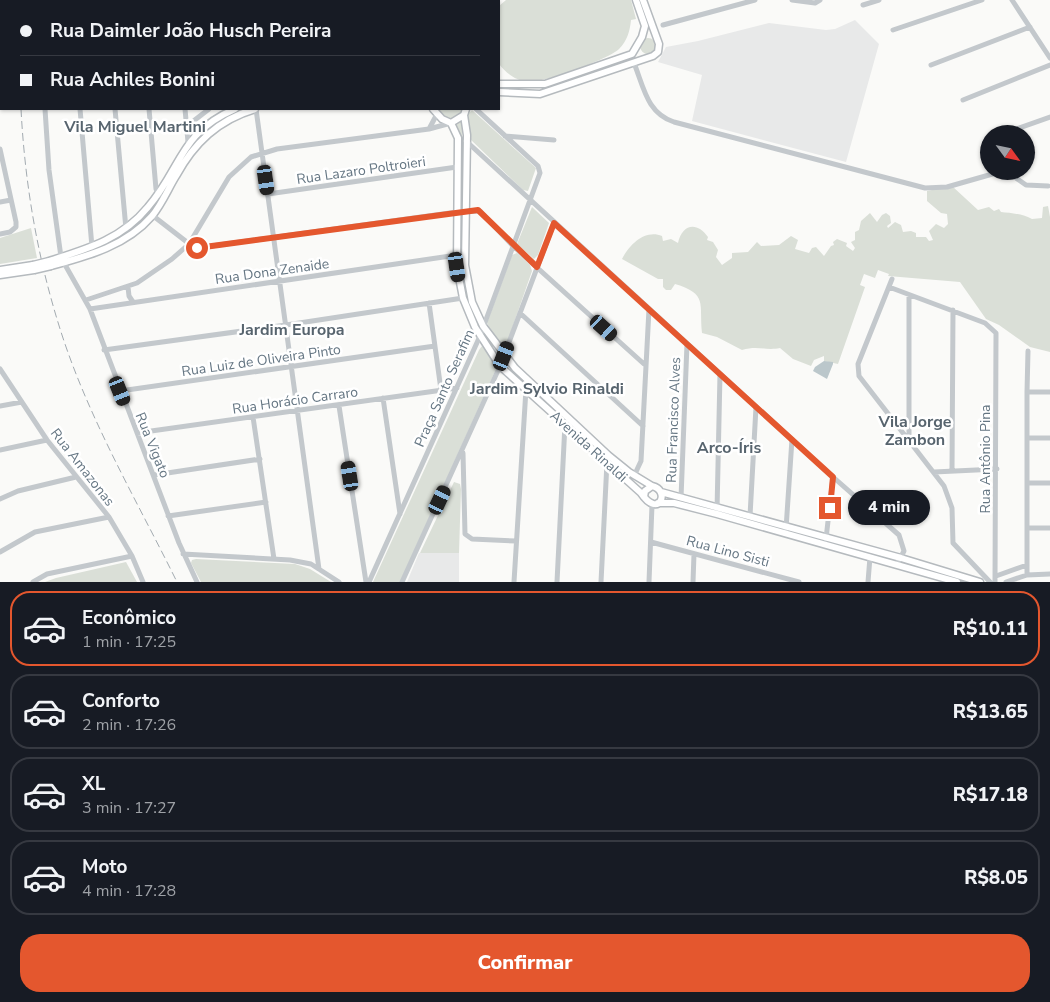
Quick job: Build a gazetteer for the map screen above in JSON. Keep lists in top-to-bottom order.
{
  "streets": {
    "main road": ["Avenida Rinaldi"],
    "street": [
      "Rua Lazaro Poltroieri",
      "Rua Dona Zenaide",
      "Rua Luiz de Oliveira Pinto",
      "Praça Santo Serafim",
      "Rua Horácio Carraro",
      "Rua Francisco Alves",
      "Rua Vigato",
      "Rua Antônio Pina",
      "Rua Amazonas",
      "Rua Lino Sisti"
    ]
  },
  "crossings": [
    ["Rua Lazaro Poltroieri", "Avenida Rinaldi"],
    ["Rua Dona Zenaide", "Rua Vigato"],
    ["Rua Dona Zenaide", "Avenida Rinaldi"],
    ["Rua Luiz de Oliveira Pinto", "Rua Vigato"],
    ["Praça Santo Serafim", "Rua Horácio Carraro"],
    ["Praça Santo Serafim", "Avenida Rinaldi"],
    ["Rua Horácio Carraro", "Rua Vigato"]
  ],
  "districts": [
    "Vila Miguel Martini",
    "Jardim Europa",
    "Jardim Sylvio Rinaldi",
    "Vila Jorge Zambon",
    "Arco-Íris"
  ],
  "north": "bottom right",
  "page": {
    "banner": ["Rua Daimler João Husch Pereira", "Rua Achiles Bonini"],
    "bubble": "4 min",
    "list": [
      {
        "name": "Econômico",
        "note": "1 min · 17:25",
        "value": "R$10.11"
      },
      {
        "name": "Conforto",
        "note": "2 min · 17:26",
        "value": "R$13.65"
      },
      {
        "name": "XL",
        "note": "3 min · 17:27",
        "value": "R$17.18"
      },
      {
        "name": "Moto",
        "note": "4 min · 17:28",
        "value": "R$8.05"
      }
    ],
    "buttons": "Confirmar"
  }
}
